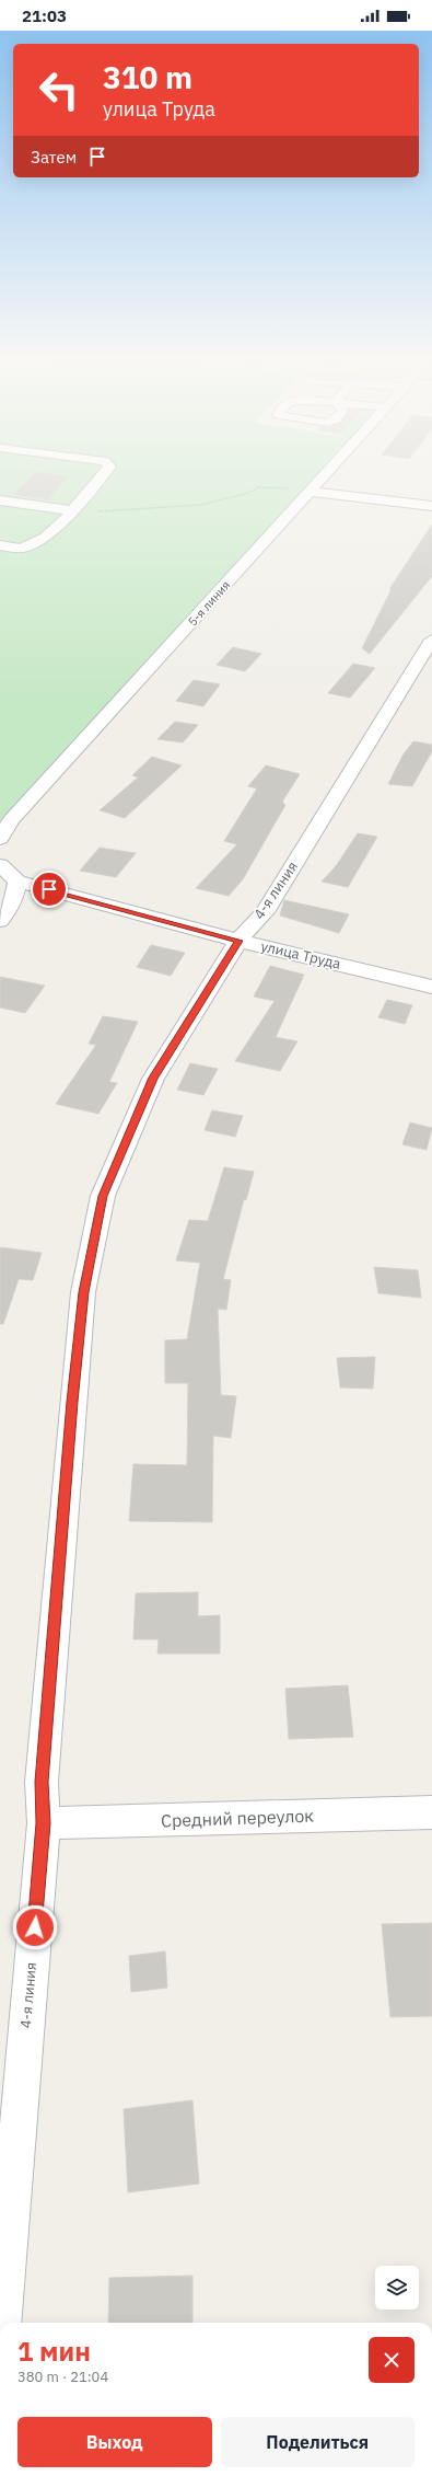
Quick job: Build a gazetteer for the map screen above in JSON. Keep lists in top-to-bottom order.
{
  "streets": {
    "street": [
      "5-я линия",
      "4-я линия",
      "улица Труда",
      "Средний переулок"
    ]
  },
  "crossings": [
    ["4-я линия", "улица Труда"],
    ["4-я линия", "Средний переулок"]
  ],
  "page": {
    "status": "21:03",
    "turn": ["310 m", "улица Труда"],
    "then": "Затем",
    "heading": ["1 мин", "380 m · 21:04"],
    "buttons": ["Выход", "Поделиться"]
  }
}
